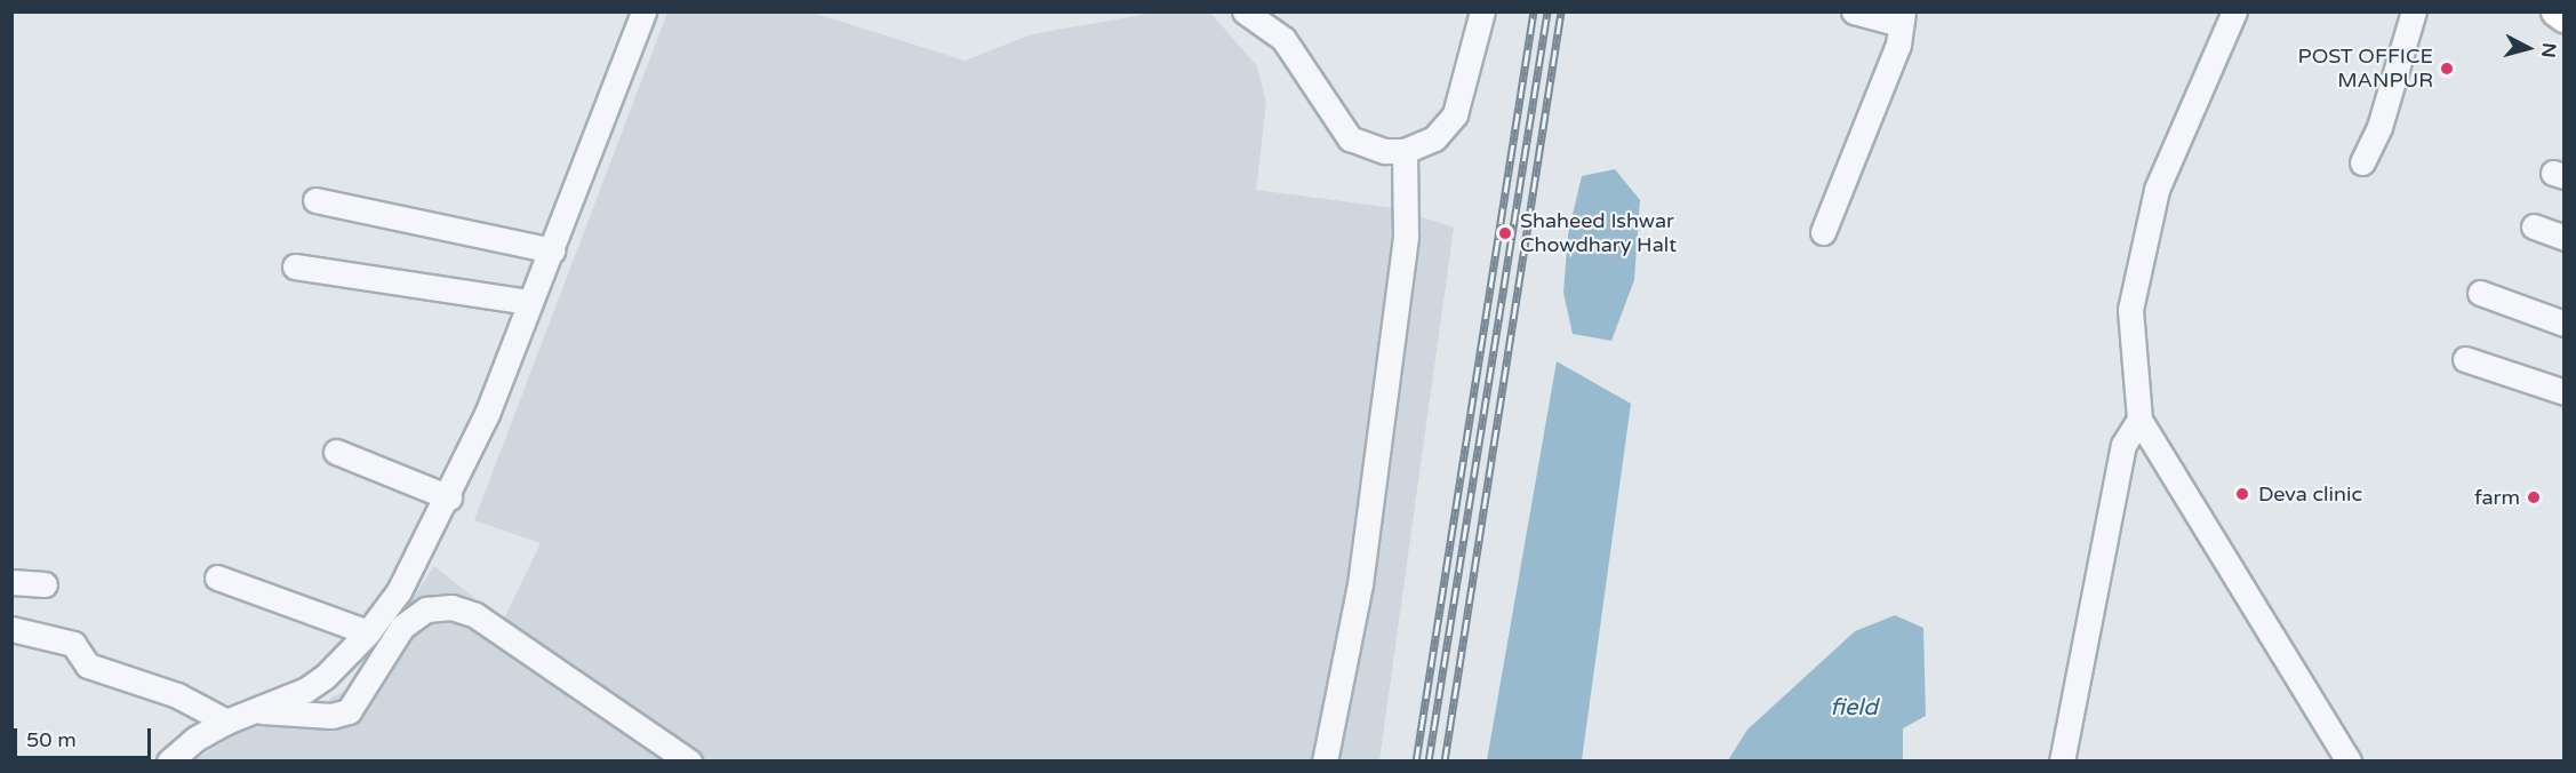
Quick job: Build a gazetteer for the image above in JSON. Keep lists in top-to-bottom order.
{
  "water": ["field"],
  "places": [
    "POST OFFICE MANPUR",
    "Shaheed Ishwar Chowdhary Halt",
    "Deva clinic",
    "farm"
  ],
  "scale_bar": "50 m",
  "north": "right"
}
